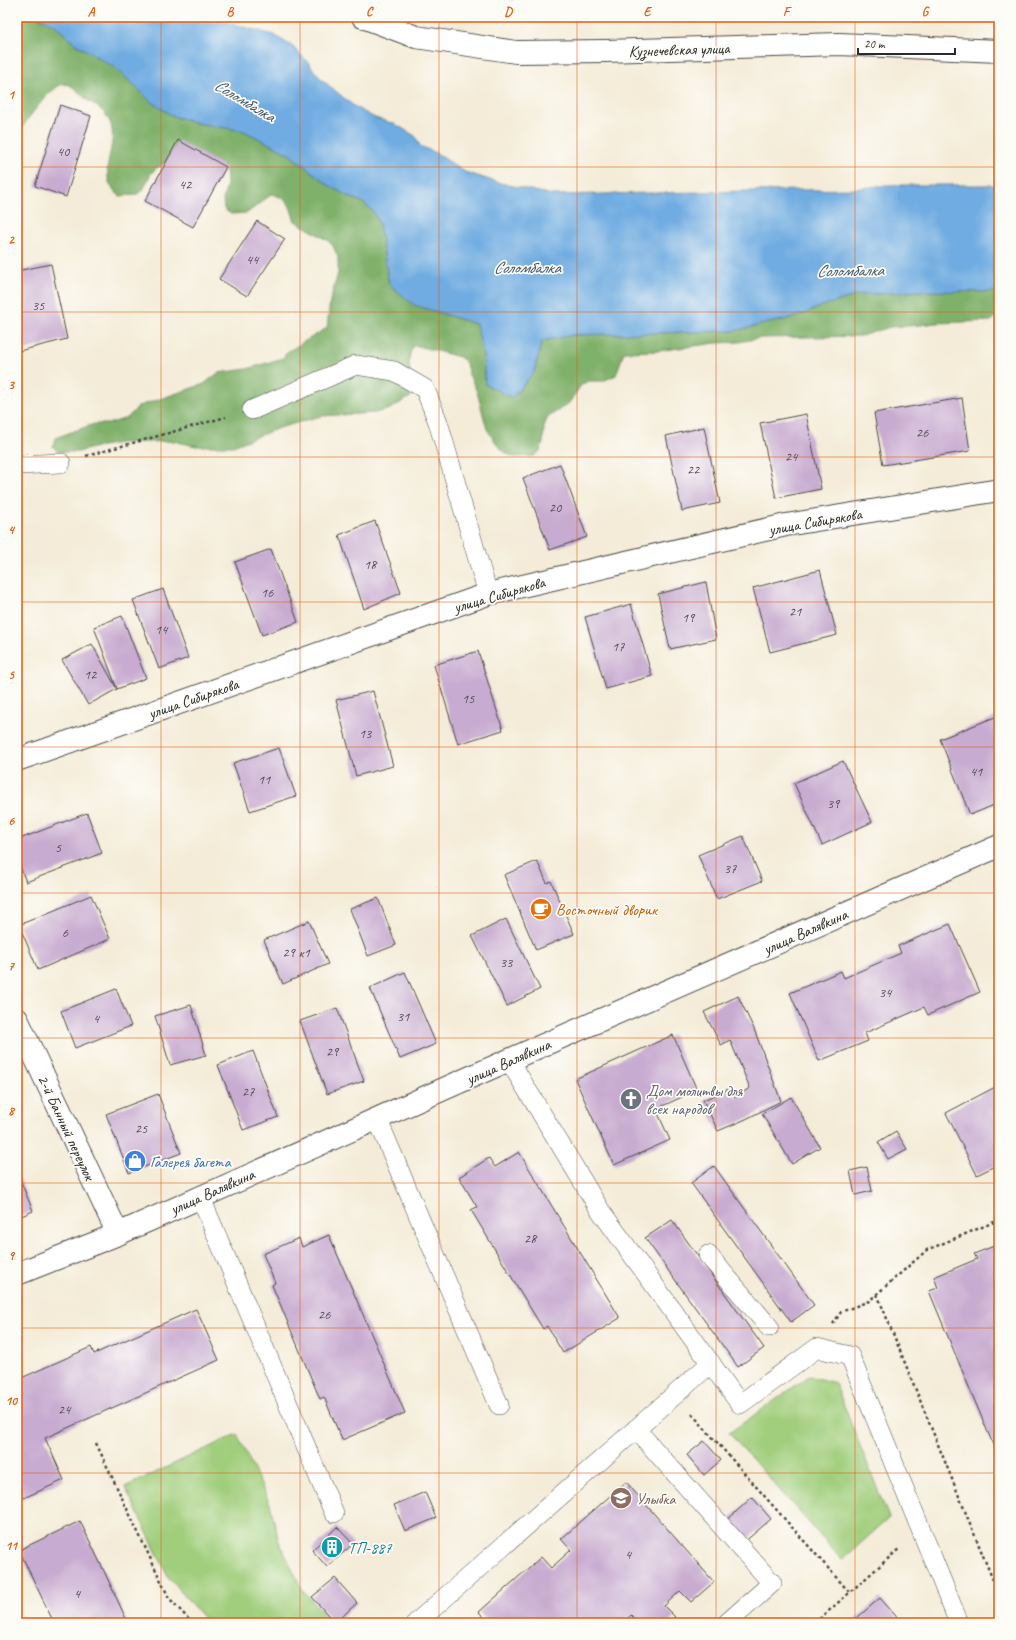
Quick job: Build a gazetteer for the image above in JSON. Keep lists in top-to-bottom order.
{
  "streets": {
    "street": [
      "Кузнечевская улица",
      "улица Сибирякова",
      "улица Валявкина",
      "2-й Банный переулок"
    ]
  },
  "crossings": [
    ["улица Валявкина", "2-й Банный переулок"]
  ],
  "water": ["Соломбалка"],
  "places": {
    "cafe": ["Восточный дворик"],
    "church": ["Дом молитвы для всех народов"],
    "shop": ["Галерея багета"],
    "school or university": ["Улыбка"],
    "building": ["ТП-887"]
  },
  "house_numbers": [
    "40",
    "42",
    "44",
    "35",
    "26",
    "24",
    "22",
    "20",
    "18",
    "16",
    "21",
    "19",
    "14",
    "17",
    "12",
    "15",
    "13",
    "41",
    "11",
    "39",
    "5",
    "37",
    "6",
    "29 к1",
    "33",
    "34",
    "31",
    "4",
    "29",
    "27",
    "25",
    "28",
    "26",
    "24",
    "4",
    "4"
  ],
  "scale_bar": "20 m",
  "grid": {
    "columns": [
      "A",
      "B",
      "C",
      "D",
      "E",
      "F",
      "G"
    ],
    "rows": [
      "1",
      "2",
      "3",
      "4",
      "5",
      "6",
      "7",
      "8",
      "9",
      "10",
      "11"
    ]
  }
}
